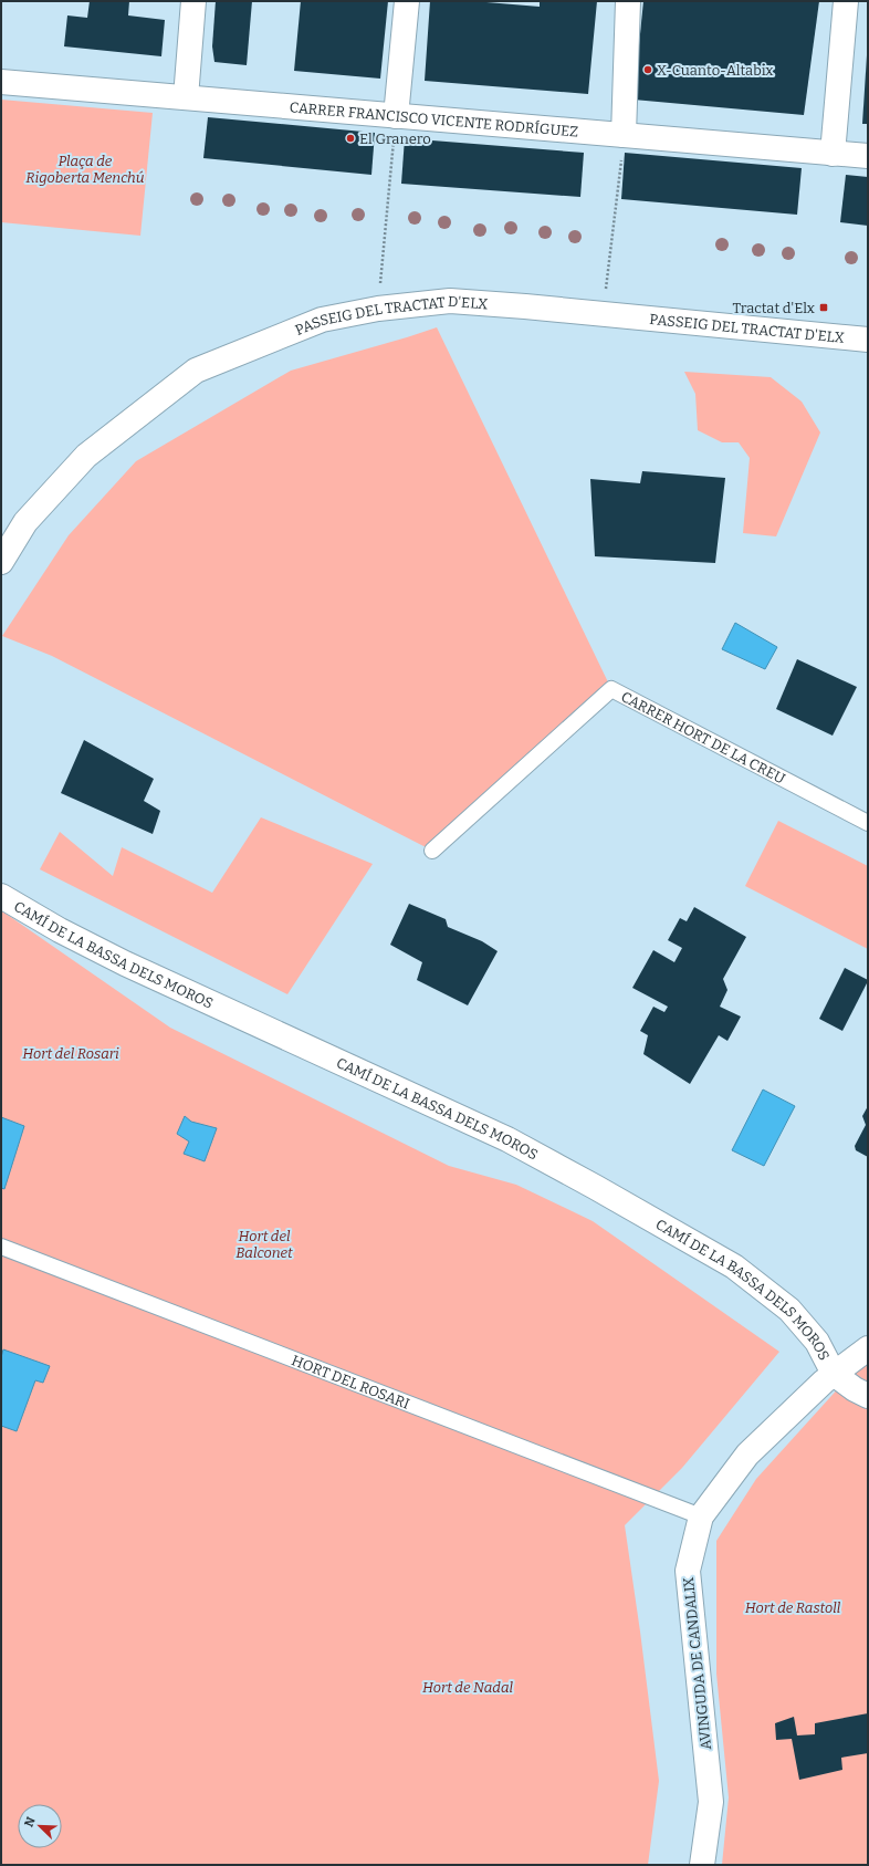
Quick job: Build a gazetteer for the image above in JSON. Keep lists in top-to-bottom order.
{
  "streets": {
    "street": [
      "CARRER FRANCISCO VICENTE RODRÍGUEZ",
      "PASSEIG DEL TRACTAT D'ELX",
      "CAMÍ DE LA BASSA DELS MOROS",
      "AVINGUDA DE CANDALIX"
    ],
    "lane": ["CARRER HORT DE LA CREU", "HORT DEL ROSARI"]
  },
  "crossings": [
    ["CAMÍ DE LA BASSA DELS MOROS", "AVINGUDA DE CANDALIX"],
    ["HORT DEL ROSARI", "AVINGUDA DE CANDALIX"]
  ],
  "parks": [
    "Plaça de Rigoberta Menchú",
    "Hort del Rosari",
    "Hort del Balconet",
    "Hort de Rastoll",
    "Hort de Nadal"
  ],
  "places": {
    "other": ["X-Cuanto-Altabix", "El Granero"],
    "transit": ["Tractat d'Elx"]
  },
  "north": "top left"
}
